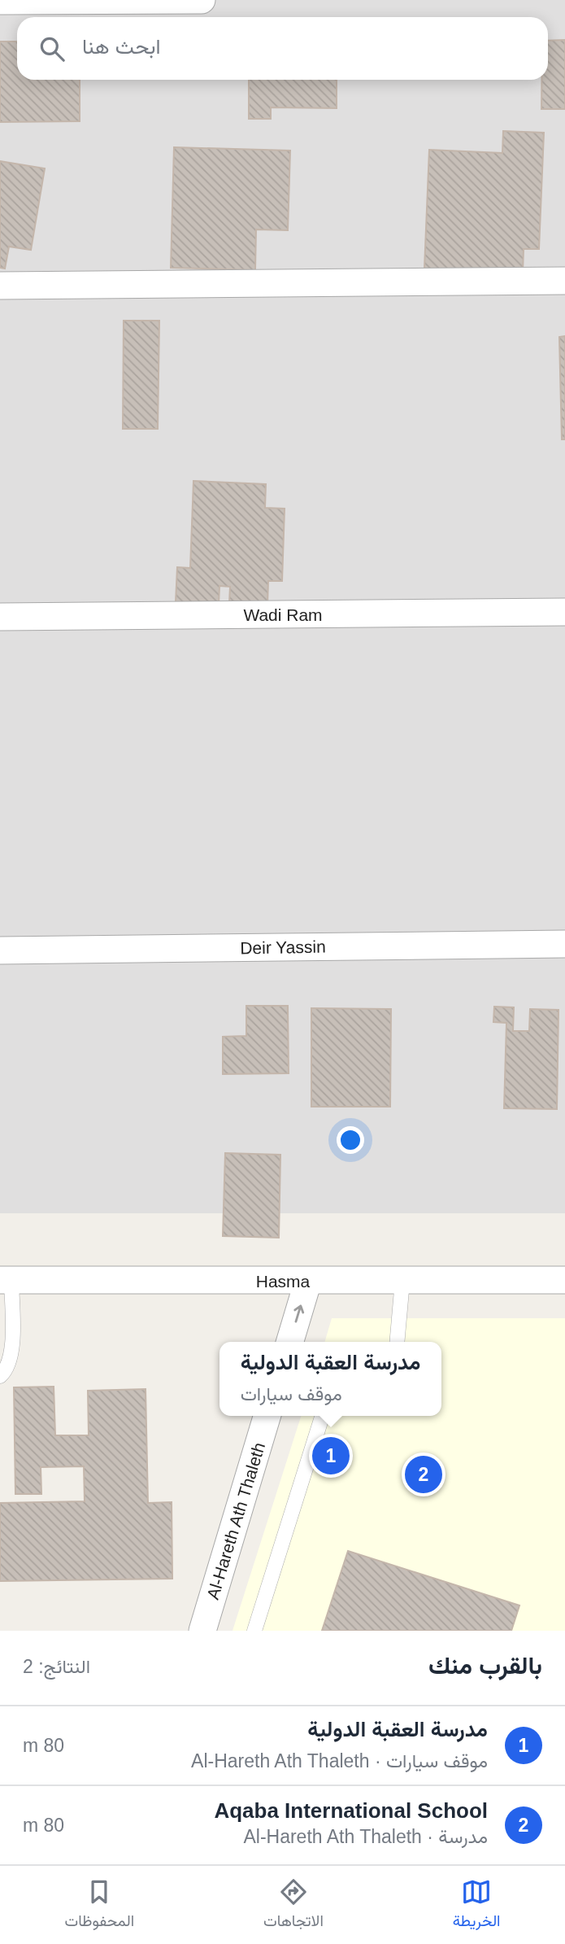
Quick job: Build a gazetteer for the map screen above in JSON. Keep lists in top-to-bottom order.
{
  "streets": {
    "street": [
      "Wadi Ram",
      "Deir Yassin",
      "Hasma",
      "Al-Hareth Ath Thaleth"
    ]
  },
  "page": {
    "search": "ابحث هنا",
    "popup": ["مدرسة العقبة الدولية", "موقف سيارات"],
    "pins": ["1", "2"],
    "heading": ["بالقرب منك", "النتائج: 2"],
    "list": [
      {
        "mark": "1",
        "name": "مدرسة العقبة الدولية",
        "note": "موقف سيارات · Al-Hareth Ath Thaleth",
        "value": "80 m"
      },
      {
        "mark": "2",
        "name": "Aqaba International School",
        "note": "مدرسة · Al-Hareth Ath Thaleth",
        "value": "80 m"
      }
    ],
    "nav": ["الخريطة", "الاتجاهات", "المحفوظات"]
  }
}
